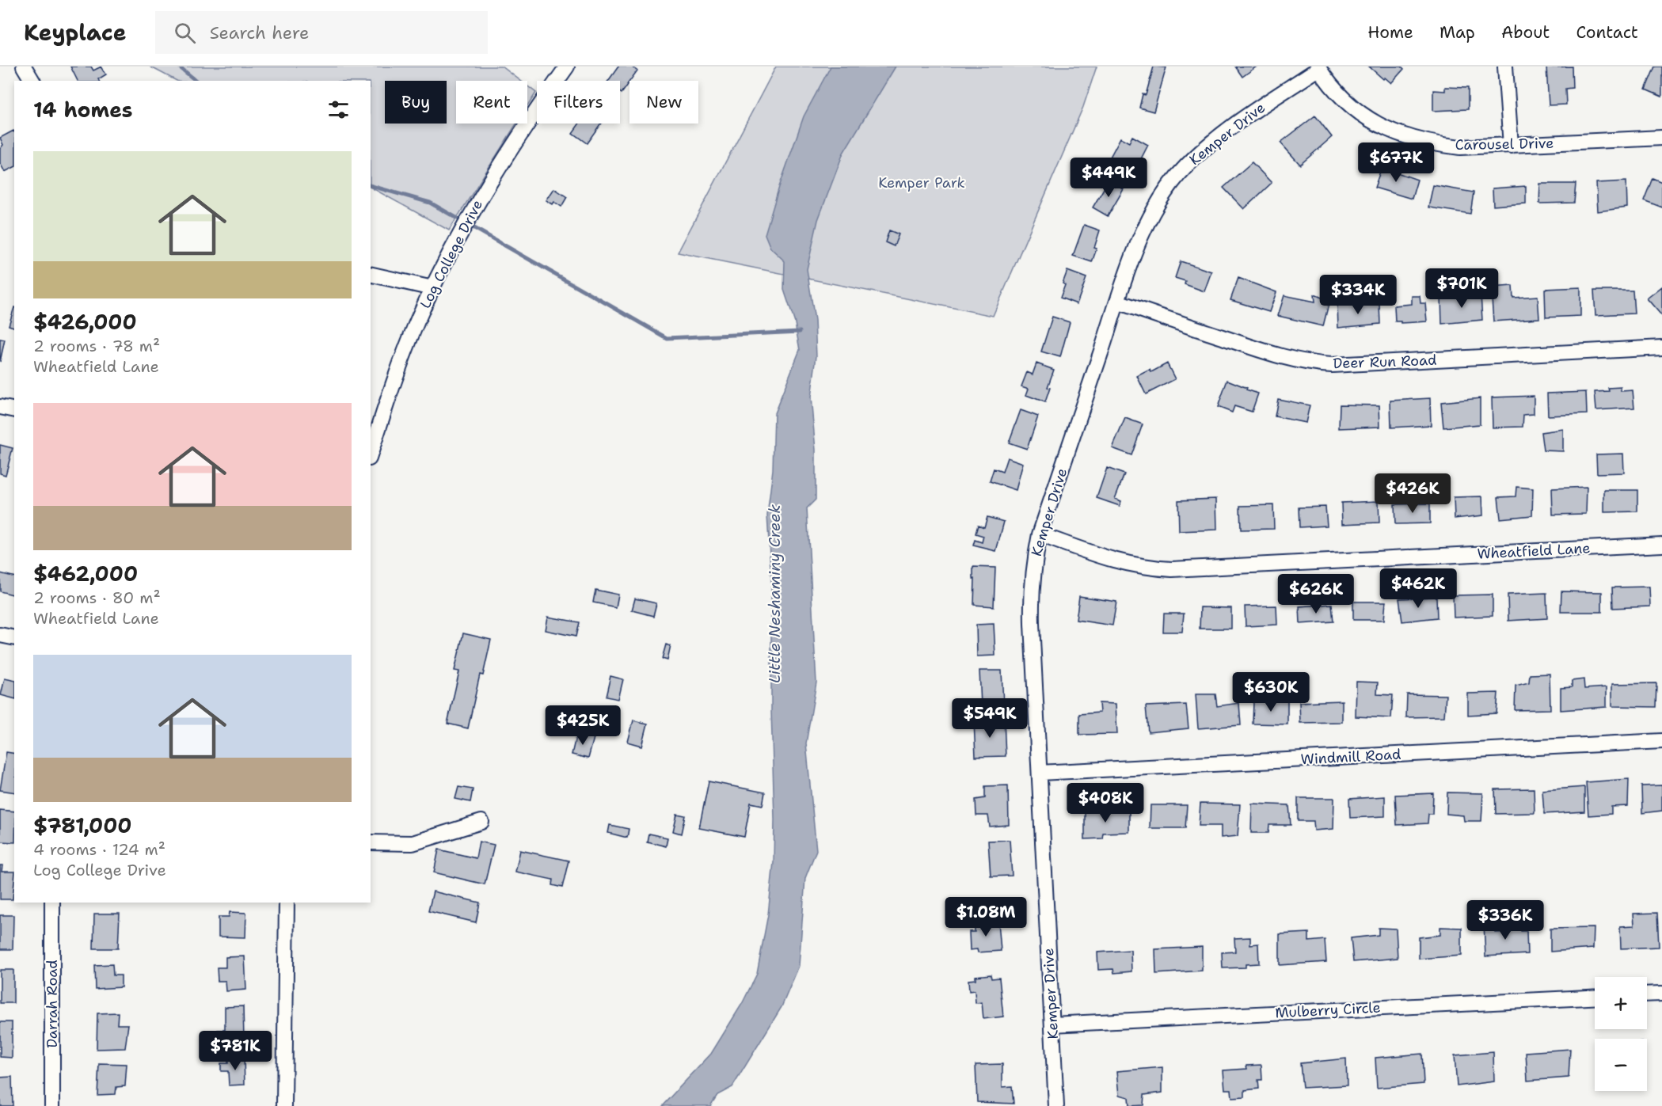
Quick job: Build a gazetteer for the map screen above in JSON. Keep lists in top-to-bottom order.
{
  "streets": {
    "street": [
      "Kemper Drive",
      "Carousel Drive",
      "Log College Drive",
      "Deer Run Road",
      "Wheatfield Lane",
      "Windmill Road",
      "Darrah Road",
      "Mulberry Circle"
    ]
  },
  "crossings": [
    ["Kemper Drive", "Carousel Drive"],
    ["Kemper Drive", "Deer Run Road"],
    ["Kemper Drive", "Wheatfield Lane"],
    ["Kemper Drive", "Windmill Road"],
    ["Kemper Drive", "Mulberry Circle"]
  ],
  "water": ["Little Neshaminy Creek"],
  "parks": ["Kemper Park"],
  "page": {
    "header": "Keyplace",
    "search": "Search here",
    "nav": [
      "Home",
      "Map",
      "About",
      "Contact"
    ],
    "chip": [
      "Buy",
      "Rent",
      "Filters",
      "New"
    ],
    "heading": "14 homes",
    "list": [
      {
        "name": "$426,000",
        "note": "2 rooms · 78 m² · Wheatfield Lane"
      },
      {
        "name": "$462,000",
        "note": "2 rooms · 80 m² · Wheatfield Lane"
      },
      {
        "name": "$781,000",
        "note": "4 rooms · 124 m² · Log College Drive"
      }
    ],
    "price": [
      "$677K",
      "$449K",
      "$701K",
      "$334K",
      "$426K",
      "$462K",
      "$626K",
      "$630K",
      "$549K",
      "$425K",
      "$408K",
      "$1.08M",
      "$336K",
      "$781K"
    ],
    "map_buttons": ["+", "−"]
  }
}
